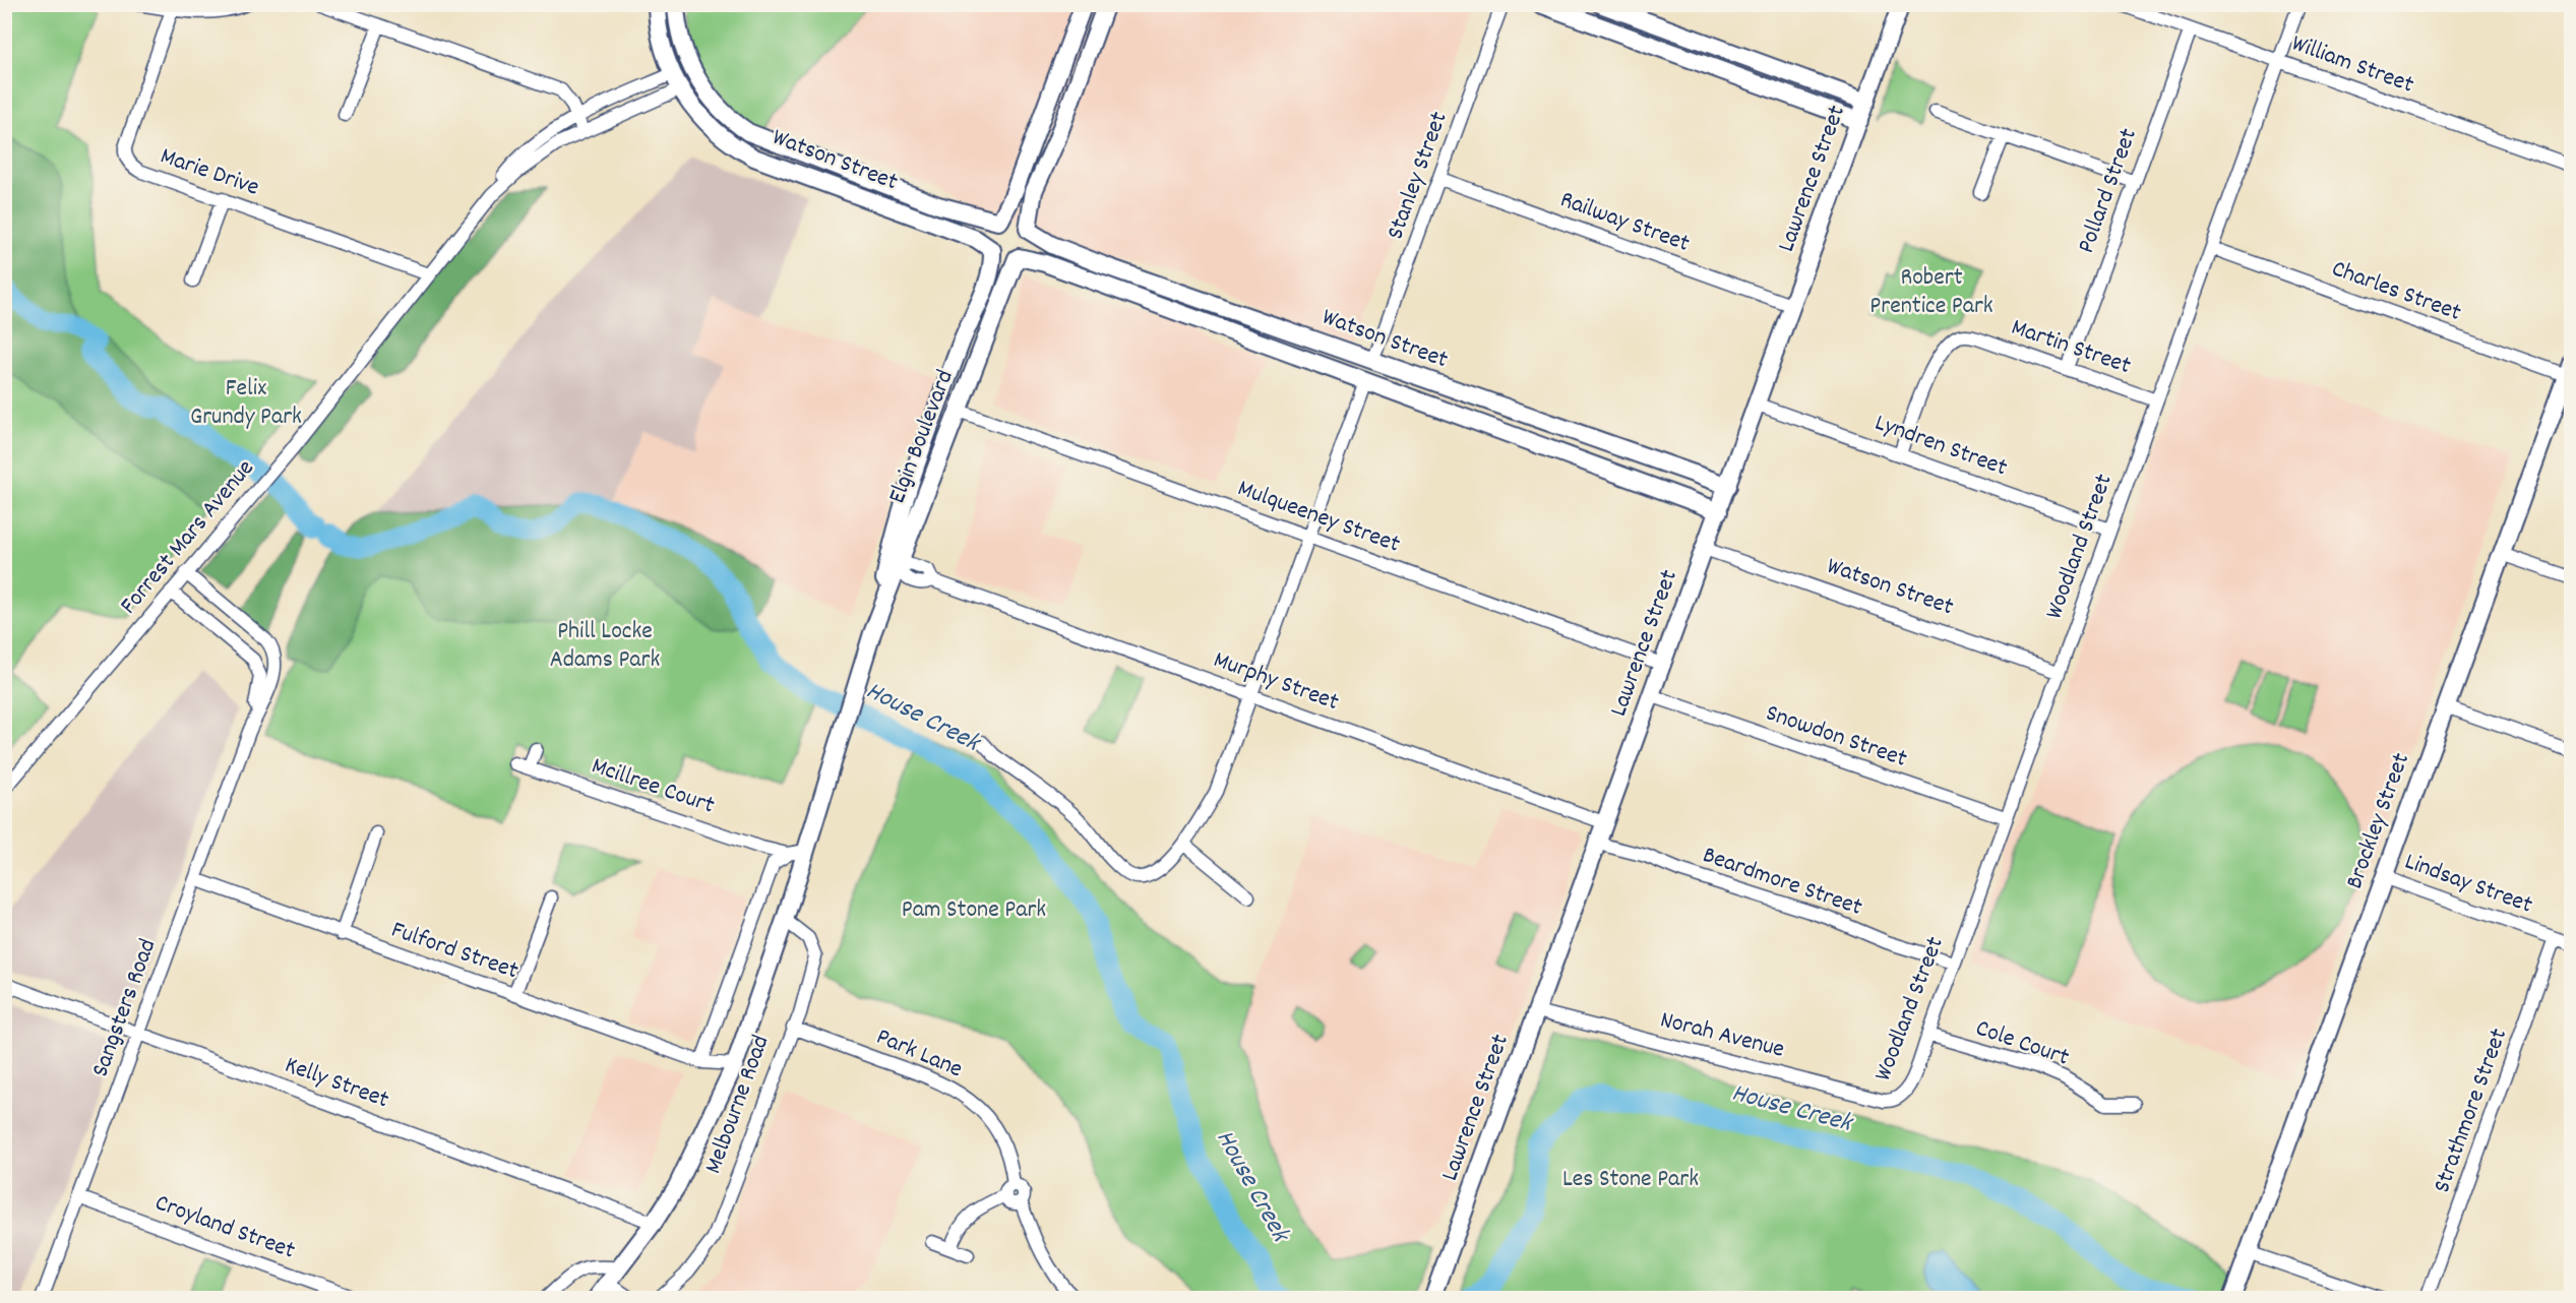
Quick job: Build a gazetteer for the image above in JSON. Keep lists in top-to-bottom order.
{
  "streets": {
    "main road": [
      "Watson Street",
      "Lawrence Street",
      "Elgin Boulevard",
      "Brockley Street",
      "Melbourne Road"
    ],
    "street": [
      "William Street",
      "Marie Drive",
      "Stanley Street",
      "Pollard Street",
      "Railway Street",
      "Charles Street",
      "Martin Street",
      "Lyndren Street",
      "Mulqueeney Street",
      "Forrest Mars Avenue",
      "Woodland Street",
      "Murphy Street",
      "Snowdon Street",
      "Mcillree Court",
      "Beardmore Street",
      "Lindsay Street",
      "Fulford Street",
      "Sangsters Road",
      "Norah Avenue",
      "Cole Court",
      "Park Lane",
      "Kelly Street",
      "Strathmore Street",
      "Croyland Street"
    ]
  },
  "crossings": [
    ["William Street", "Pollard Street"],
    ["William Street", "Woodland Street"],
    ["Watson Street", "Stanley Street"],
    ["Watson Street", "Lawrence Street"],
    ["Watson Street", "Elgin Boulevard"],
    ["Watson Street", "Forrest Mars Avenue"],
    ["Watson Street", "Woodland Street"],
    ["Marie Drive", "Forrest Mars Avenue"],
    ["Stanley Street", "Railway Street"],
    ["Lawrence Street", "Railway Street"],
    ["Lawrence Street", "Lyndren Street"],
    ["Lawrence Street", "Mulqueeney Street"],
    ["Lawrence Street", "Murphy Street"],
    ["Lawrence Street", "Snowdon Street"],
    ["Lawrence Street", "Beardmore Street"],
    ["Lawrence Street", "Norah Avenue"],
    ["Pollard Street", "Martin Street"],
    ["Charles Street", "Woodland Street"],
    ["Charles Street", "Brockley Street"],
    ["Martin Street", "Lyndren Street"],
    ["Martin Street", "Woodland Street"],
    ["Elgin Boulevard", "Mulqueeney Street"],
    ["Elgin Boulevard", "Murphy Street"],
    ["Elgin Boulevard", "Melbourne Road"],
    ["Lyndren Street", "Woodland Street"],
    ["Forrest Mars Avenue", "Sangsters Road"],
    ["Woodland Street", "Snowdon Street"],
    ["Woodland Street", "Beardmore Street"],
    ["Woodland Street", "Norah Avenue"],
    ["Woodland Street", "Cole Court"],
    ["Mcillree Court", "Melbourne Road"],
    ["Brockley Street", "Lindsay Street"],
    ["Lindsay Street", "Strathmore Street"],
    ["Fulford Street", "Sangsters Road"],
    ["Fulford Street", "Melbourne Road"],
    ["Sangsters Road", "Kelly Street"],
    ["Sangsters Road", "Croyland Street"],
    ["Park Lane", "Melbourne Road"],
    ["Kelly Street", "Melbourne Road"]
  ],
  "water": ["House Creek"],
  "parks": [
    "Robert Prentice Park",
    "Felix Grundy Park",
    "Phill Locke Adams Park",
    "Pam Stone Park",
    "Les Stone Park"
  ]
}
